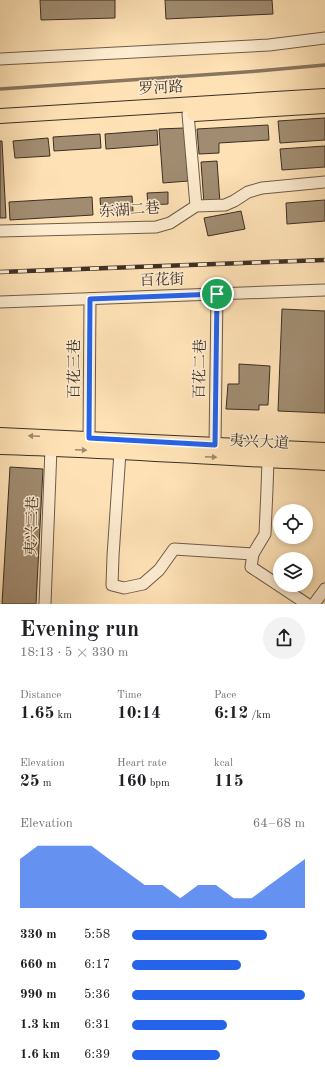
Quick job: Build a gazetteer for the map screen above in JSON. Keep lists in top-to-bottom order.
{
  "streets": {
    "main road": ["罗河路", "夷兴大道"],
    "street": [
      "东湖二巷",
      "百花街",
      "百花三巷",
      "百花二巷",
      "夷兴三巷"
    ]
  },
  "crossings": [
    ["百花街", "百花三巷"],
    ["百花街", "百花二巷"],
    ["百花三巷", "夷兴大道"],
    ["百花二巷", "夷兴大道"],
    ["夷兴大道", "夷兴三巷"]
  ],
  "page": {
    "heading": ["Evening run", "18:13 · 5 × 330 m"],
    "stats": [
      ["Distance", "1.65 km"],
      ["Time", "10:14"],
      ["Pace", "6:12 /km"],
      ["Elevation", "25 m"],
      ["Heart rate", "160 bpm"],
      ["kcal", "115"]
    ],
    "chart": ["Elevation", "64–68 m"],
    "list": [
      {
        "name": "330 m",
        "note": "5:58"
      },
      {
        "name": "660 m",
        "note": "6:17"
      },
      {
        "name": "990 m",
        "note": "5:36"
      },
      {
        "name": "1.3 km",
        "note": "6:31"
      },
      {
        "name": "1.6 km",
        "note": "6:39"
      }
    ]
  }
}
